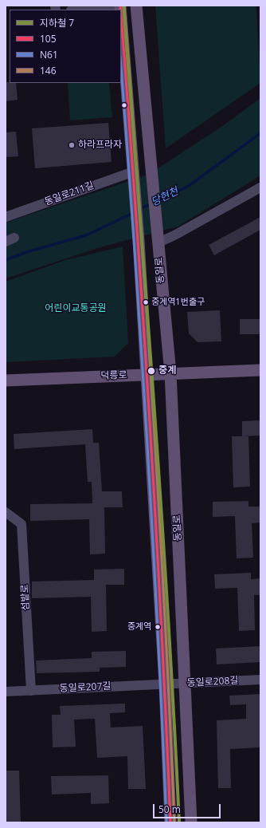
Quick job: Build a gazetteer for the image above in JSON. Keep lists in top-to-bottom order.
{
  "streets": {
    "main road": ["동일로", "덕릉로"],
    "street": [
      "동일로211길",
      "섬밭로",
      "동일로208길",
      "동일로207길"
    ]
  },
  "crossings": [
    ["동일로211길", "동일로"],
    ["동일로", "덕릉로"],
    ["동일로", "동일로208길"],
    ["동일로", "동일로207길"],
    ["섬밭로", "동일로207길"],
    ["동일로208길", "동일로207길"]
  ],
  "water": ["당현천"],
  "parks": ["어린이교통공원"],
  "places": [
    "하라프라자",
    "중계역1번출구",
    "중계",
    "중계역"
  ],
  "lines": [
    "metro line 7",
    "transit line 105",
    "transit line 146",
    "transit line N61"
  ],
  "legend": [
    "지하철 7",
    "105",
    "N61",
    "146"
  ],
  "scale_bar": "50 m"
}
